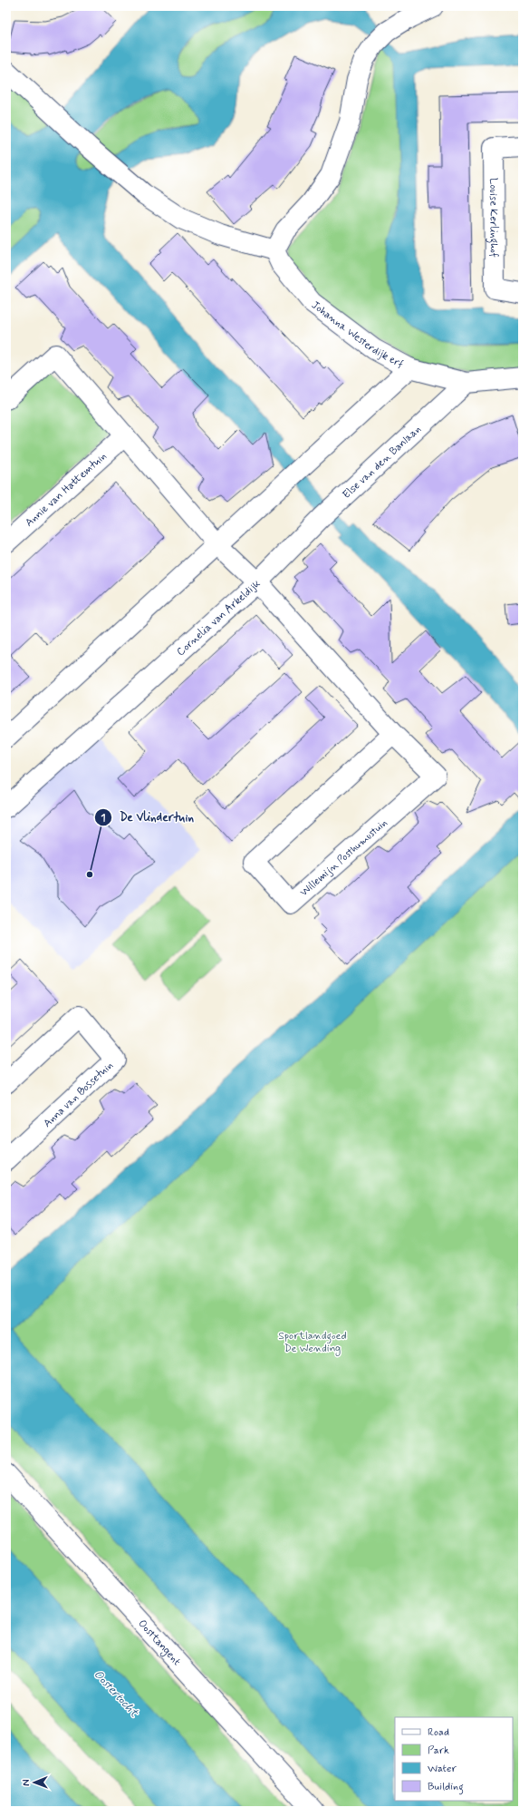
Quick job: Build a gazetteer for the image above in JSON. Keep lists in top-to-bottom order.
{
  "streets": {
    "street": [
      "Louise Kerlinghof",
      "Johanna Westerdijk erf",
      "Else van den Banlaan",
      "Annie van Hattemtuin",
      "Cornelia van Arkeldijk",
      "Willemijn Posthumustuin",
      "Anna van Bossetuin",
      "Oosttangent"
    ]
  },
  "crossings": [
    ["Johanna Westerdijk erf", "Else van den Banlaan"],
    ["Else van den Banlaan", "Cornelia van Arkeldijk"],
    ["Else van den Banlaan", "Willemijn Posthumustuin"],
    ["Cornelia van Arkeldijk", "Willemijn Posthumustuin"]
  ],
  "water": ["Oostertocht"],
  "parks": ["Sportlandgoed De Wending"],
  "places": ["De Vlindertuin"],
  "legend": [
    "Road",
    "Park",
    "Water",
    "Building"
  ],
  "north": "left"
}
